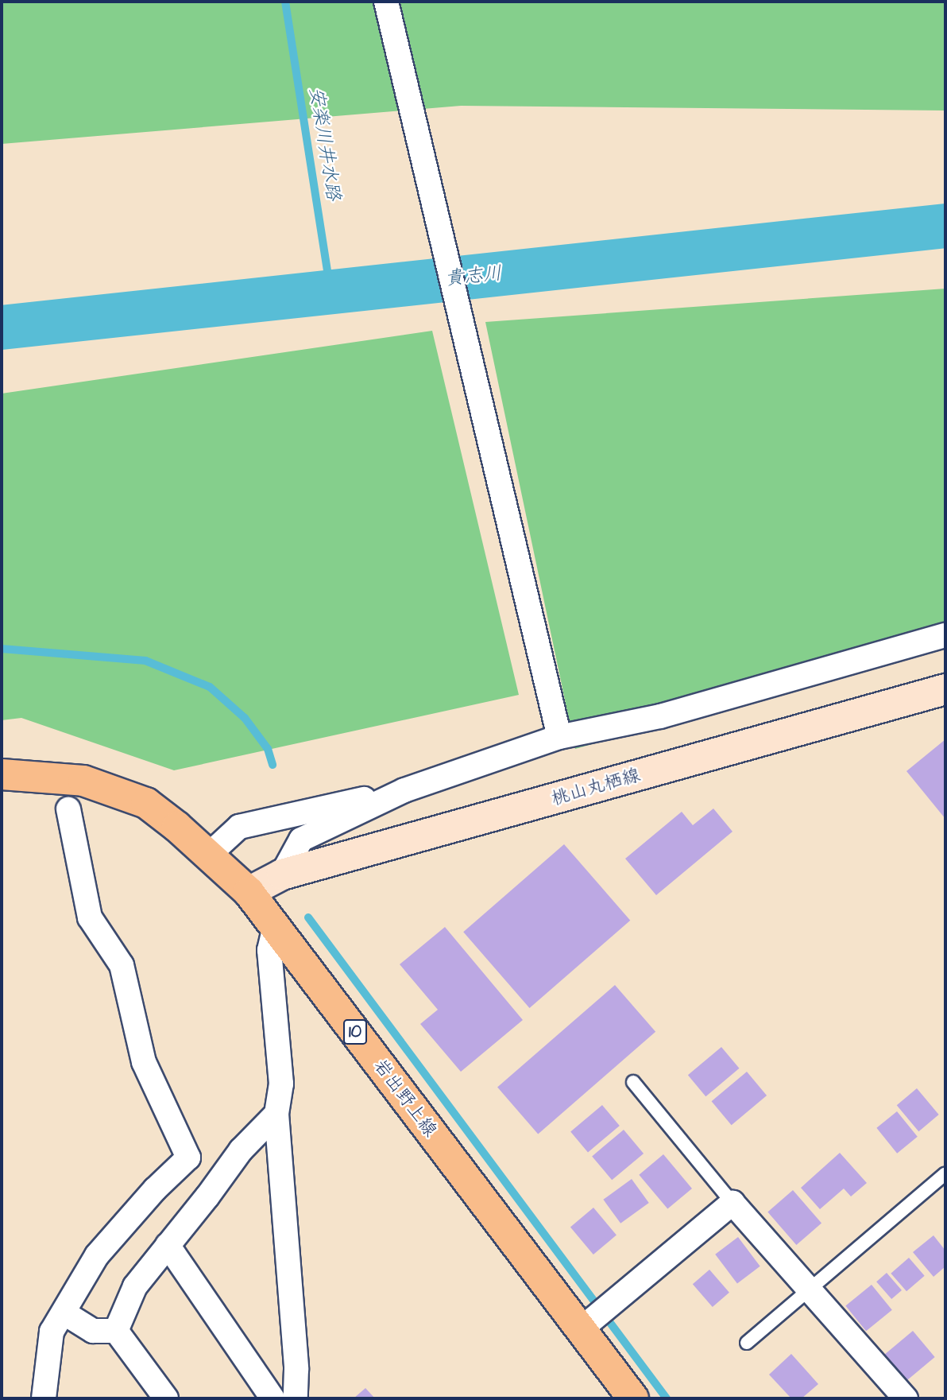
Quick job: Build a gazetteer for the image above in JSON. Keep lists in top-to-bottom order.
{
  "streets": {
    "main road": ["桃山丸栖線", "10", "岩出野上線"]
  },
  "crossings": [
    ["桃山丸栖線", "岩出野上線"]
  ],
  "water": ["安楽川井水路", "貴志川"]
}
